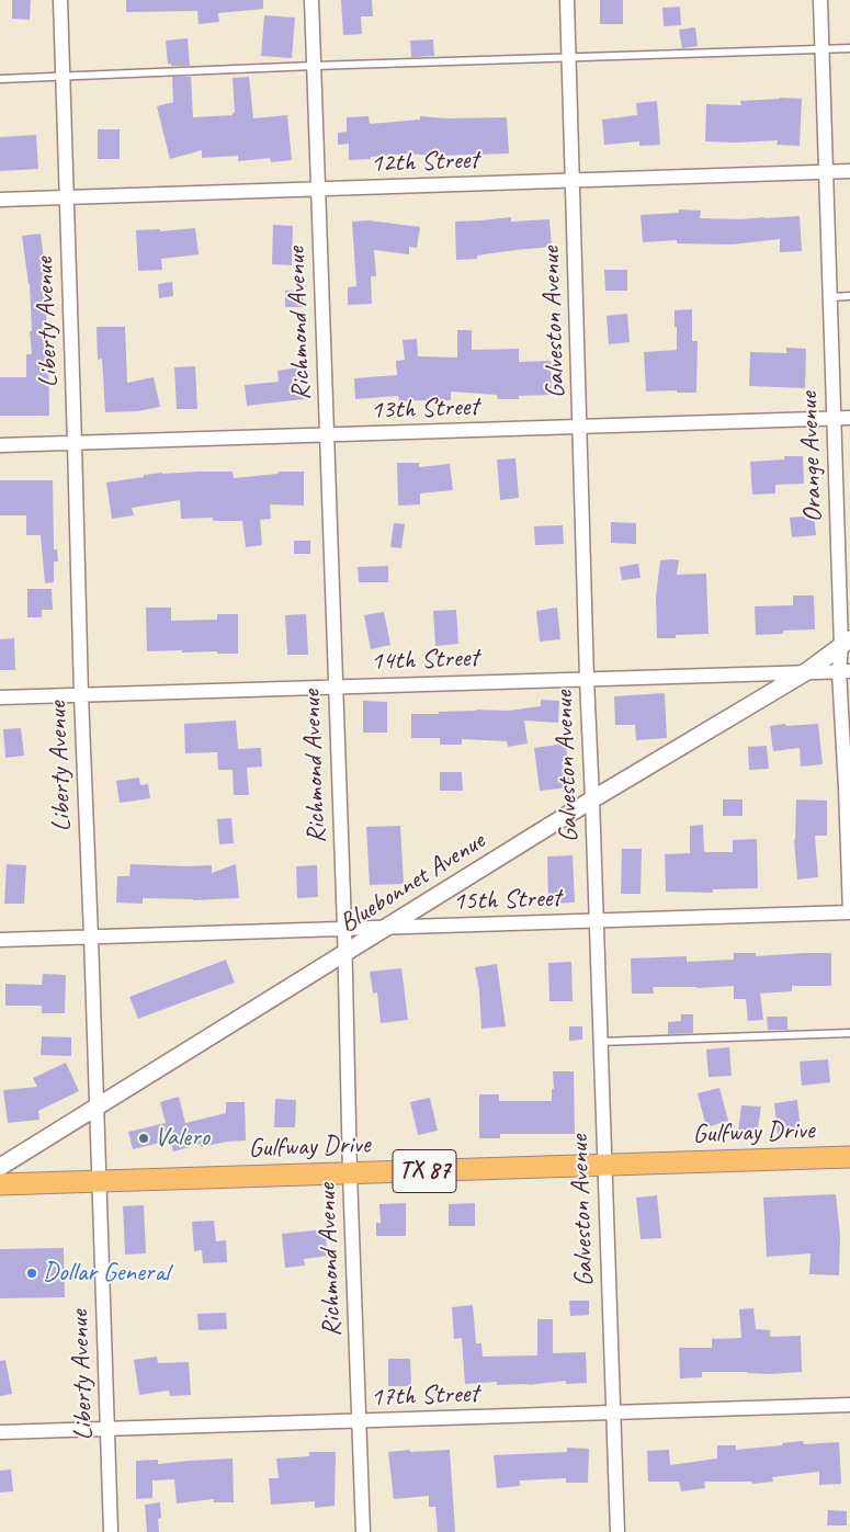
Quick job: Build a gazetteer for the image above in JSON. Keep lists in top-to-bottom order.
{
  "streets": {
    "main road": ["Gulfway Drive", "TX 87"],
    "street": [
      "12th Street",
      "Liberty Avenue",
      "Galveston Avenue",
      "Richmond Avenue",
      "13th Street",
      "Orange Avenue",
      "14th Street",
      "Bluebonnet Avenue",
      "15th Street",
      "17th Street"
    ]
  },
  "crossings": [
    ["12th Street", "Liberty Avenue"],
    ["12th Street", "Galveston Avenue"],
    ["12th Street", "Richmond Avenue"],
    ["12th Street", "Orange Avenue"],
    ["Liberty Avenue", "13th Street"],
    ["Liberty Avenue", "14th Street"],
    ["Liberty Avenue", "Bluebonnet Avenue"],
    ["Liberty Avenue", "15th Street"],
    ["Liberty Avenue", "Gulfway Drive"],
    ["Liberty Avenue", "17th Street"],
    ["Galveston Avenue", "13th Street"],
    ["Galveston Avenue", "14th Street"],
    ["Galveston Avenue", "Bluebonnet Avenue"],
    ["Galveston Avenue", "15th Street"],
    ["Galveston Avenue", "Gulfway Drive"],
    ["Galveston Avenue", "17th Street"],
    ["Richmond Avenue", "13th Street"],
    ["Richmond Avenue", "14th Street"],
    ["Richmond Avenue", "Bluebonnet Avenue"],
    ["Richmond Avenue", "15th Street"],
    ["Richmond Avenue", "Gulfway Drive"],
    ["Richmond Avenue", "17th Street"],
    ["13th Street", "Orange Avenue"],
    ["Orange Avenue", "14th Street"],
    ["Orange Avenue", "Bluebonnet Avenue"],
    ["Orange Avenue", "15th Street"],
    ["14th Street", "Bluebonnet Avenue"],
    ["Bluebonnet Avenue", "15th Street"]
  ],
  "places": ["Valero", "Dollar General"]
}
